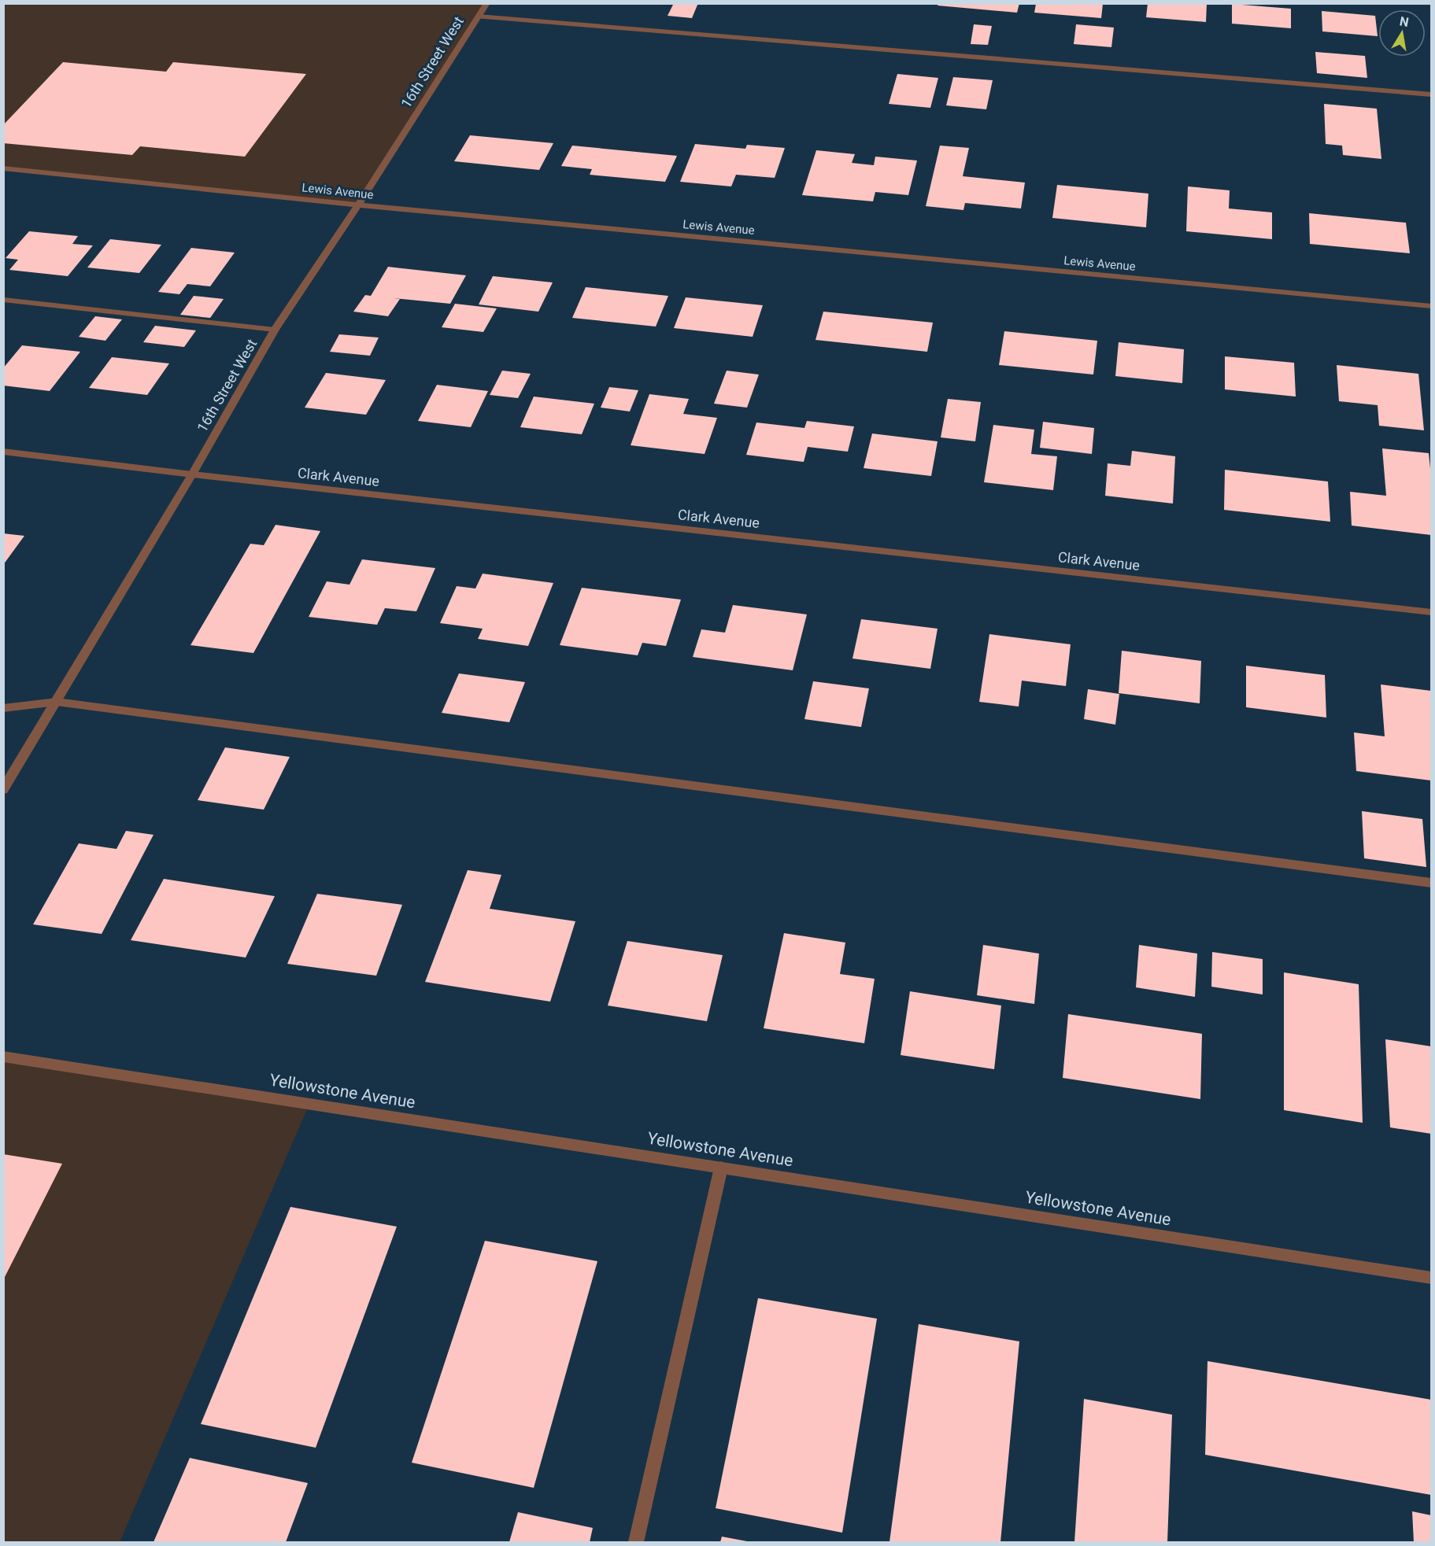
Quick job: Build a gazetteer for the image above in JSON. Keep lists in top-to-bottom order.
{
  "streets": {
    "street": [
      "16th Street West",
      "Lewis Avenue",
      "Clark Avenue",
      "Yellowstone Avenue"
    ]
  },
  "crossings": [
    ["16th Street West", "Lewis Avenue"],
    ["16th Street West", "Clark Avenue"]
  ],
  "north": "top"
}
